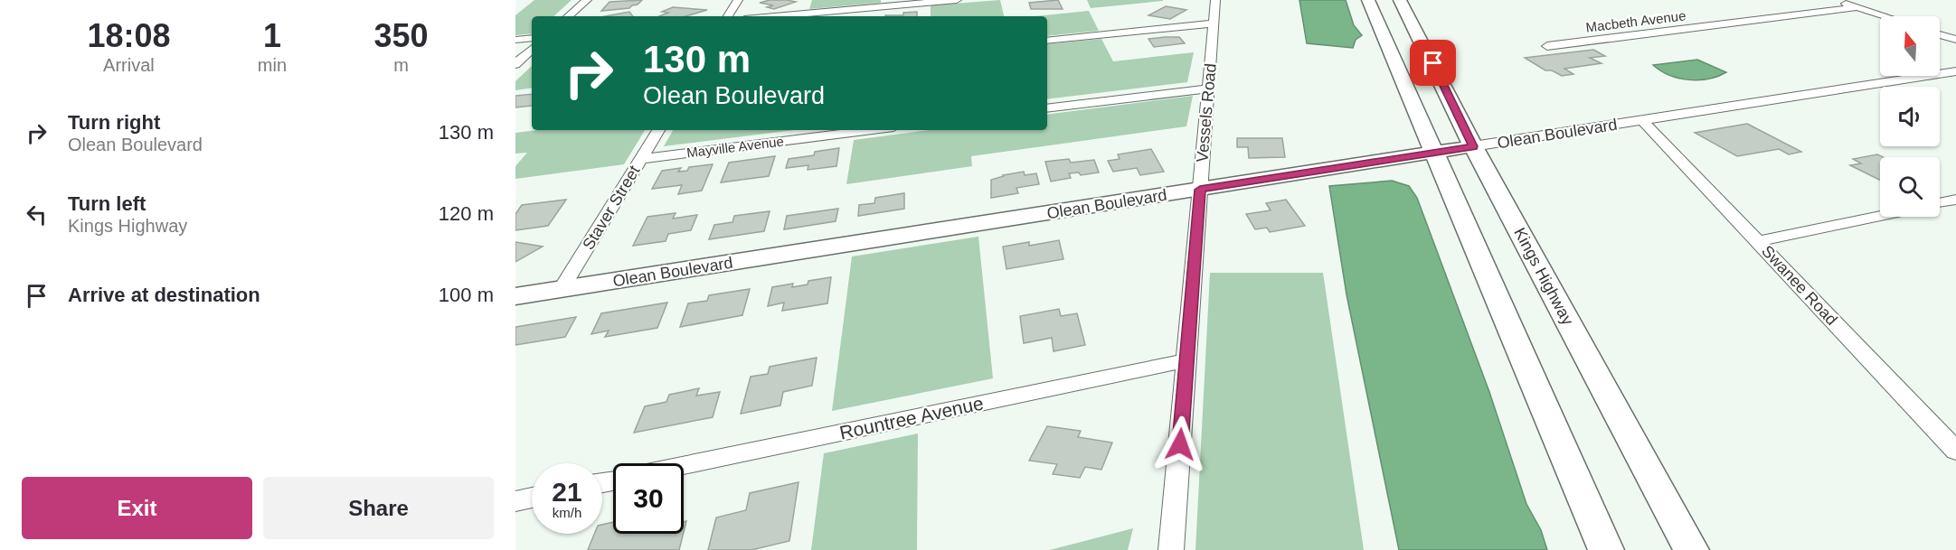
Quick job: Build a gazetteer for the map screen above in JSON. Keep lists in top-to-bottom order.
{
  "streets": {
    "main road": ["Olean Boulevard", "Kings Highway"],
    "street": [
      "Macbeth Avenue",
      "Vessels Road",
      "Mayville Avenue",
      "Staver Street",
      "Swanee Road",
      "Rountree Avenue"
    ]
  },
  "crossings": [
    ["Vessels Road", "Olean Boulevard"],
    ["Vessels Road", "Rountree Avenue"],
    ["Olean Boulevard", "Staver Street"],
    ["Olean Boulevard", "Kings Highway"],
    ["Olean Boulevard", "Swanee Road"],
    ["Mayville Avenue", "Staver Street"]
  ],
  "north": "top",
  "page": {
    "eta": [
      "18:08",
      "Arrival",
      "1",
      "min",
      "350",
      "m"
    ],
    "turn": ["130 m", "Olean Boulevard"],
    "list": [
      {
        "name": "Turn right",
        "note": "Olean Boulevard",
        "value": "130 m"
      },
      {
        "name": "Turn left",
        "note": "Kings Highway",
        "value": "120 m"
      },
      {
        "name": "Arrive at destination",
        "value": "100 m"
      }
    ],
    "speed": "21 km/h",
    "limit": "30",
    "buttons": ["Exit", "Share"]
  }
}
